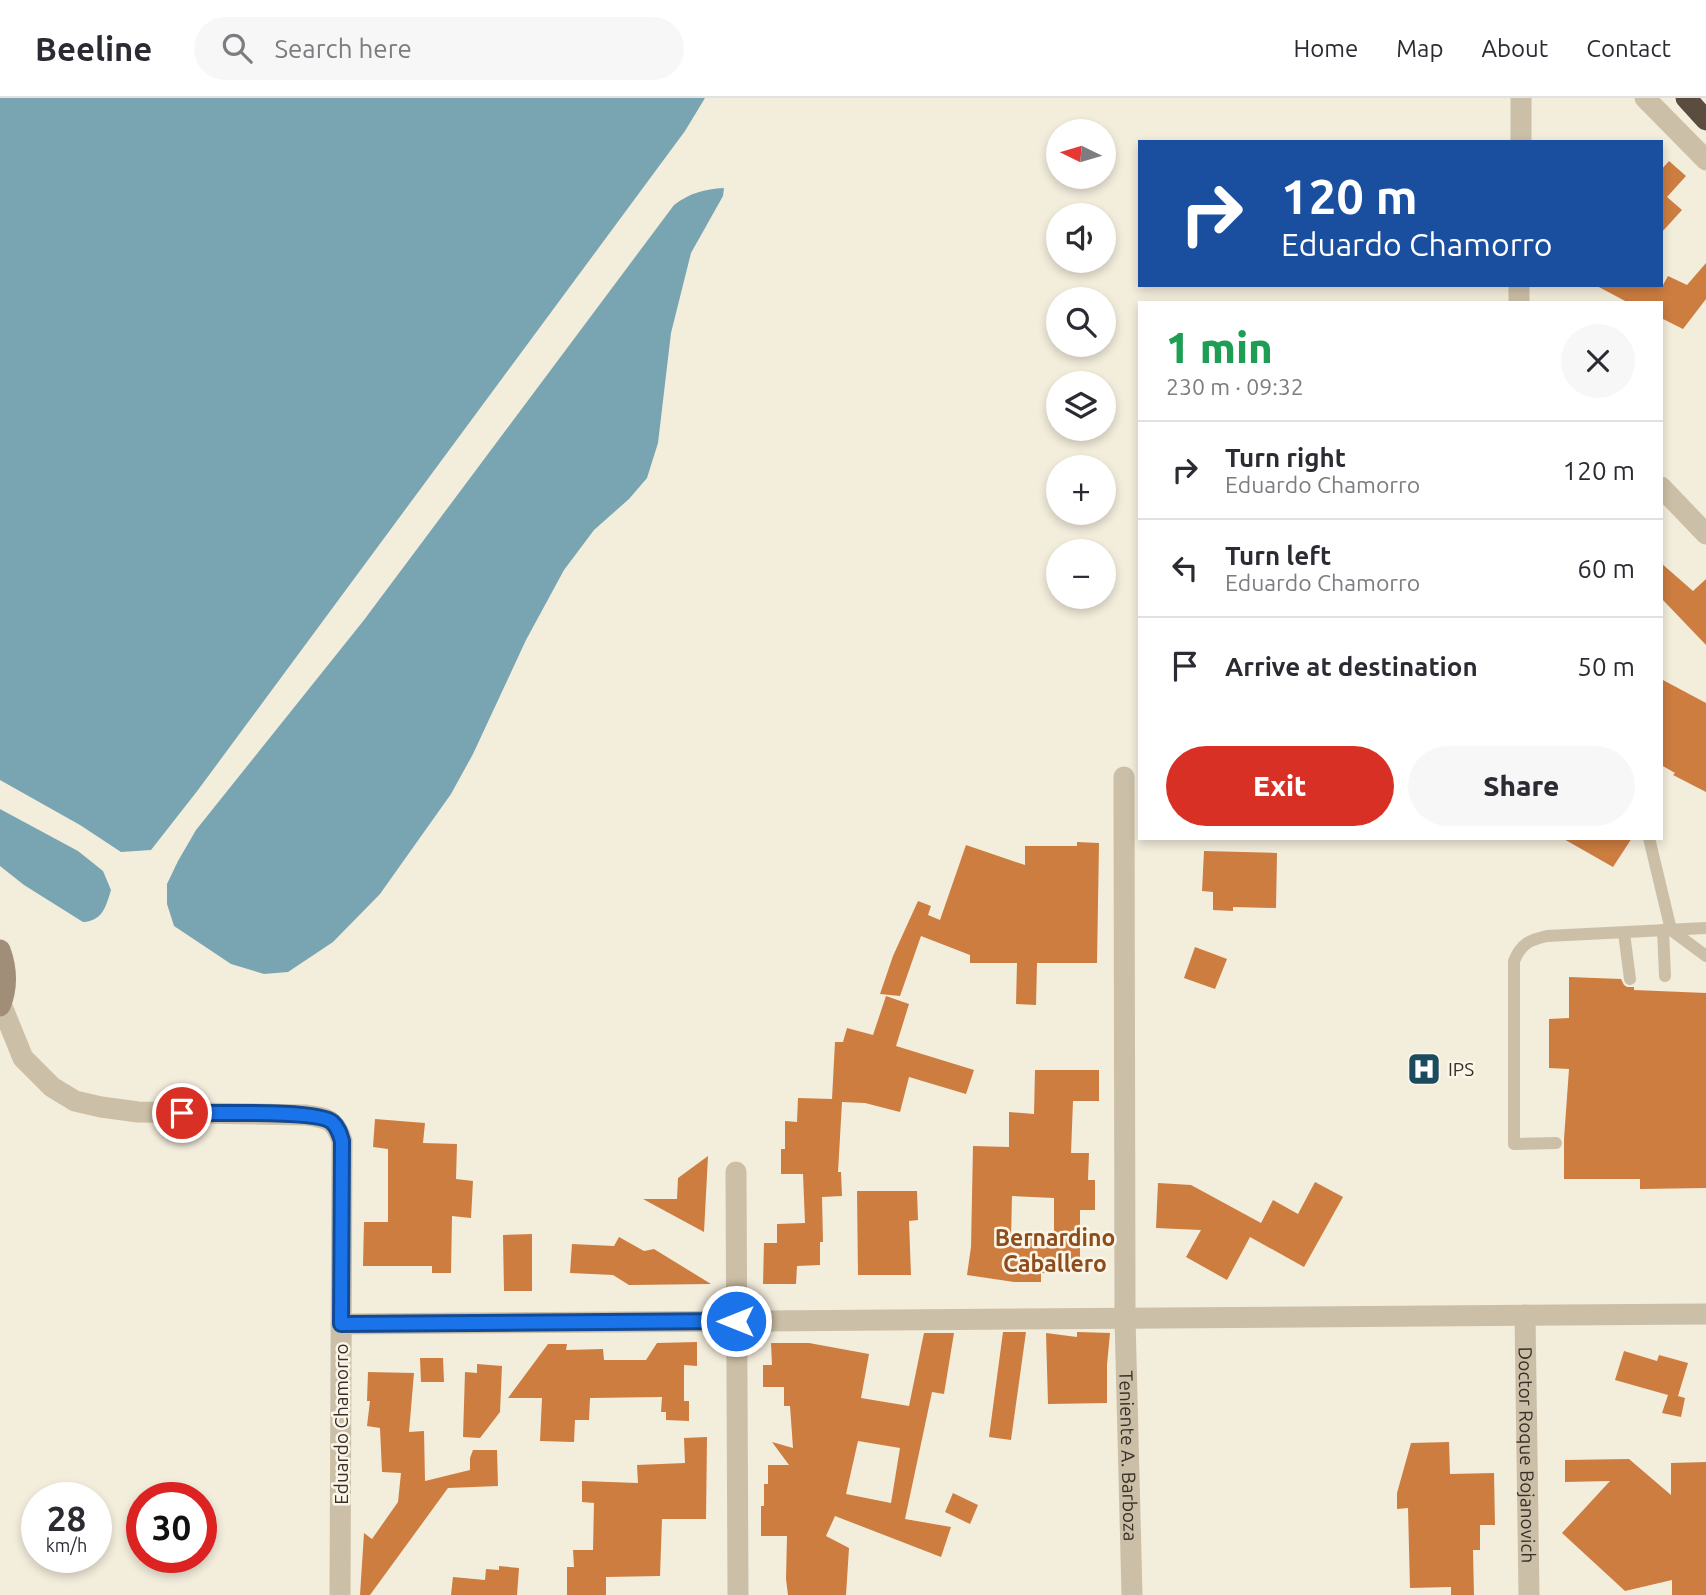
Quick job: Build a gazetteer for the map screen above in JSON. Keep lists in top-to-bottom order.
{
  "streets": {
    "street": ["Eduardo Chamorro", "Doctor Roque Bojanovich", "Teniente A. Barboza"]
  },
  "districts": ["Bernardino Caballero"],
  "places": {
    "hospital": ["IPS"]
  },
  "north": "left",
  "page": {
    "header": "Beeline",
    "search": "Search here",
    "nav": [
      "Home",
      "Map",
      "About",
      "Contact"
    ],
    "map_buttons": ["+", "−"],
    "turn": ["120 m", "Eduardo Chamorro"],
    "heading": ["1 min", "230 m · 09:32"],
    "list": [
      {
        "name": "Turn right",
        "note": "Eduardo Chamorro",
        "value": "120 m"
      },
      {
        "name": "Turn left",
        "note": "Eduardo Chamorro",
        "value": "60 m"
      },
      {
        "name": "Arrive at destination",
        "value": "50 m"
      }
    ],
    "buttons": ["Exit", "Share"],
    "speed": "28 km/h",
    "limit": "30"
  }
}
